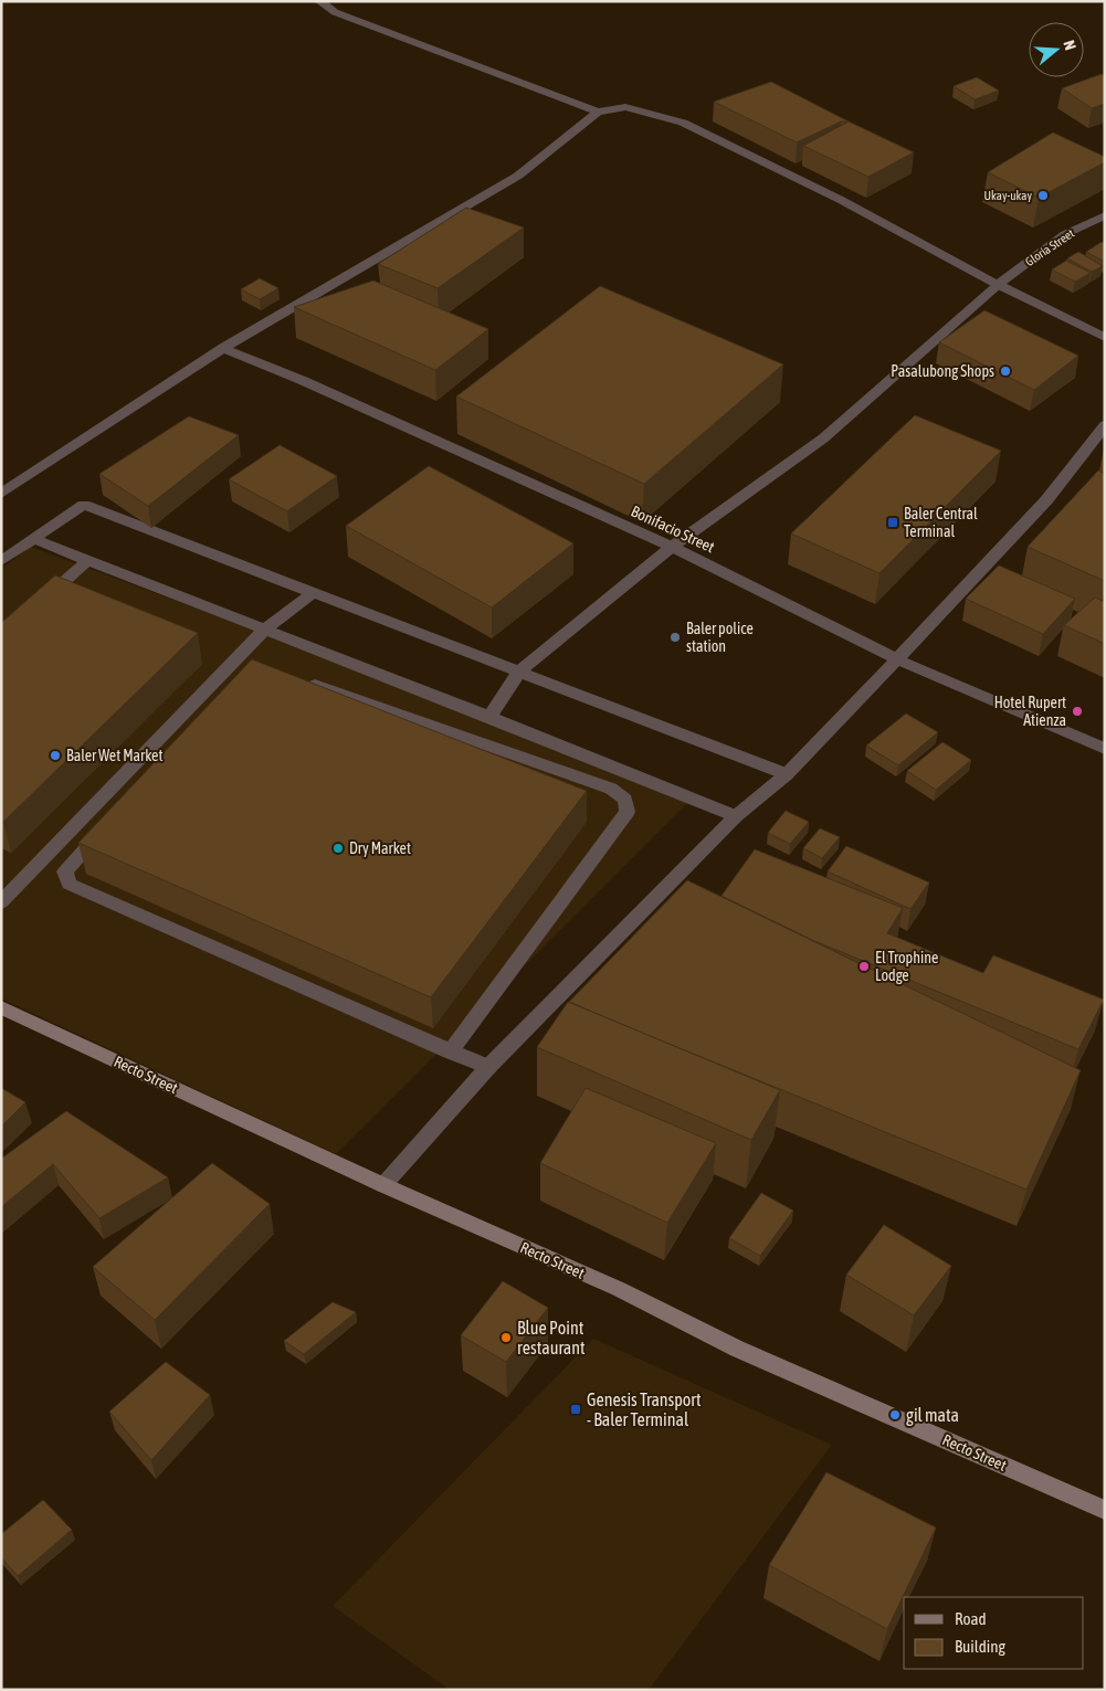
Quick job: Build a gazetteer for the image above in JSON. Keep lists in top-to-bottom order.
{
  "streets": {
    "street": ["Gloria Street", "Bonifacio Street", "Recto Street"]
  },
  "crossings": [
    ["Gloria Street", "Bonifacio Street"]
  ],
  "places": {
    "other": [
      "Ukay-ukay",
      "Pasalubong Shops",
      "Baler police station",
      "Hotel Rupert Atienza",
      "Baler Wet Market",
      "Dry Market",
      "El Trophine Lodge",
      "Blue Point restaurant",
      "gil mata"
    ],
    "transit": ["Baler Central Terminal", "Genesis Transport - Baler Terminal"]
  },
  "legend": ["Road", "Building"],
  "north": "right"
}
